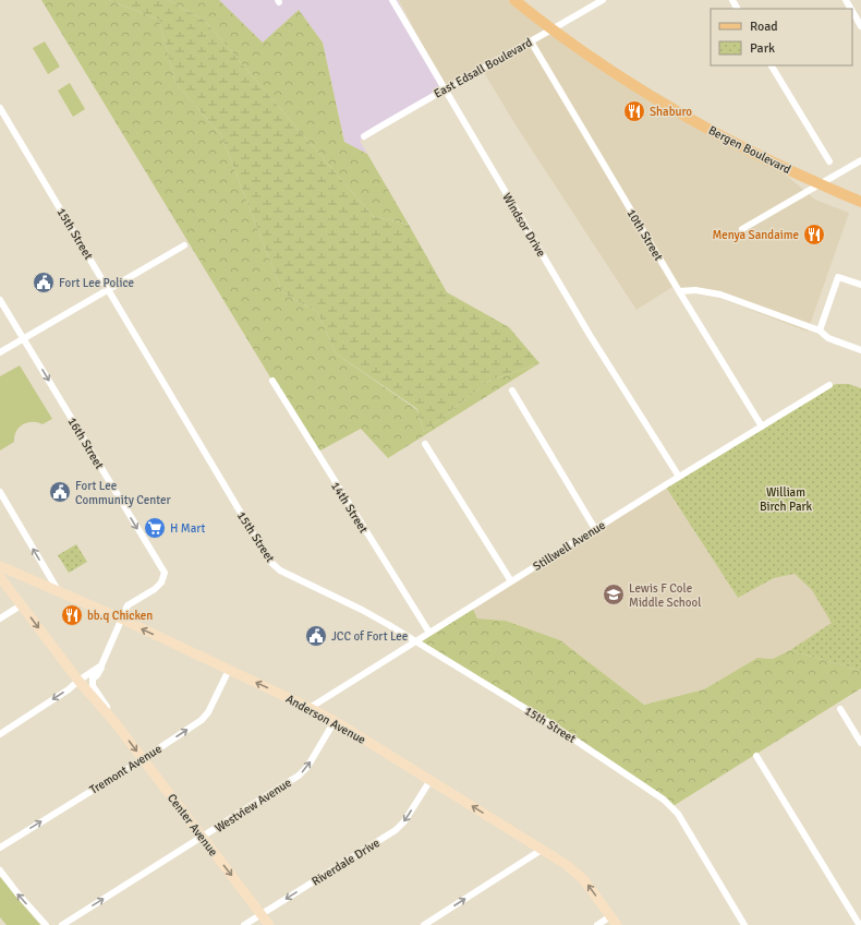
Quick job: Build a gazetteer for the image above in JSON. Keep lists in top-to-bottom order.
{
  "streets": {
    "main road": ["Bergen Boulevard", "Anderson Avenue", "Center Avenue"],
    "street": [
      "East Edsall Boulevard",
      "Windsor Drive",
      "15th Street",
      "10th Street",
      "16th Street",
      "14th Street",
      "Stillwell Avenue",
      "Tremont Avenue",
      "Westview Avenue",
      "Riverdale Drive"
    ]
  },
  "crossings": [
    ["East Edsall Boulevard", "Bergen Boulevard"],
    ["East Edsall Boulevard", "Windsor Drive"],
    ["East Edsall Boulevard", "10th Street"],
    ["Windsor Drive", "Stillwell Avenue"],
    ["15th Street", "Stillwell Avenue"],
    ["10th Street", "Stillwell Avenue"],
    ["16th Street", "Anderson Avenue"],
    ["14th Street", "Stillwell Avenue"],
    ["Stillwell Avenue", "Anderson Avenue"],
    ["Anderson Avenue", "Tremont Avenue"],
    ["Anderson Avenue", "Westview Avenue"],
    ["Anderson Avenue", "Riverdale Drive"],
    ["Tremont Avenue", "Center Avenue"],
    ["Westview Avenue", "Center Avenue"],
    ["Center Avenue", "Riverdale Drive"]
  ],
  "one_way": [
    "16th Street",
    "Anderson Avenue",
    "Tremont Avenue",
    "Westview Avenue",
    "Center Avenue",
    "Riverdale Drive"
  ],
  "parks": ["William Birch Park"],
  "places": {
    "restaurant": ["Shaburo", "Menya Sandaime", "bb.q Chicken"],
    "public building": ["Fort Lee Police", "Fort Lee Community Center", "JCC of Fort Lee"],
    "supermarket": ["H Mart"],
    "school or university": ["Lewis F Cole Middle School"]
  },
  "legend": ["Road", "Park"]
}
